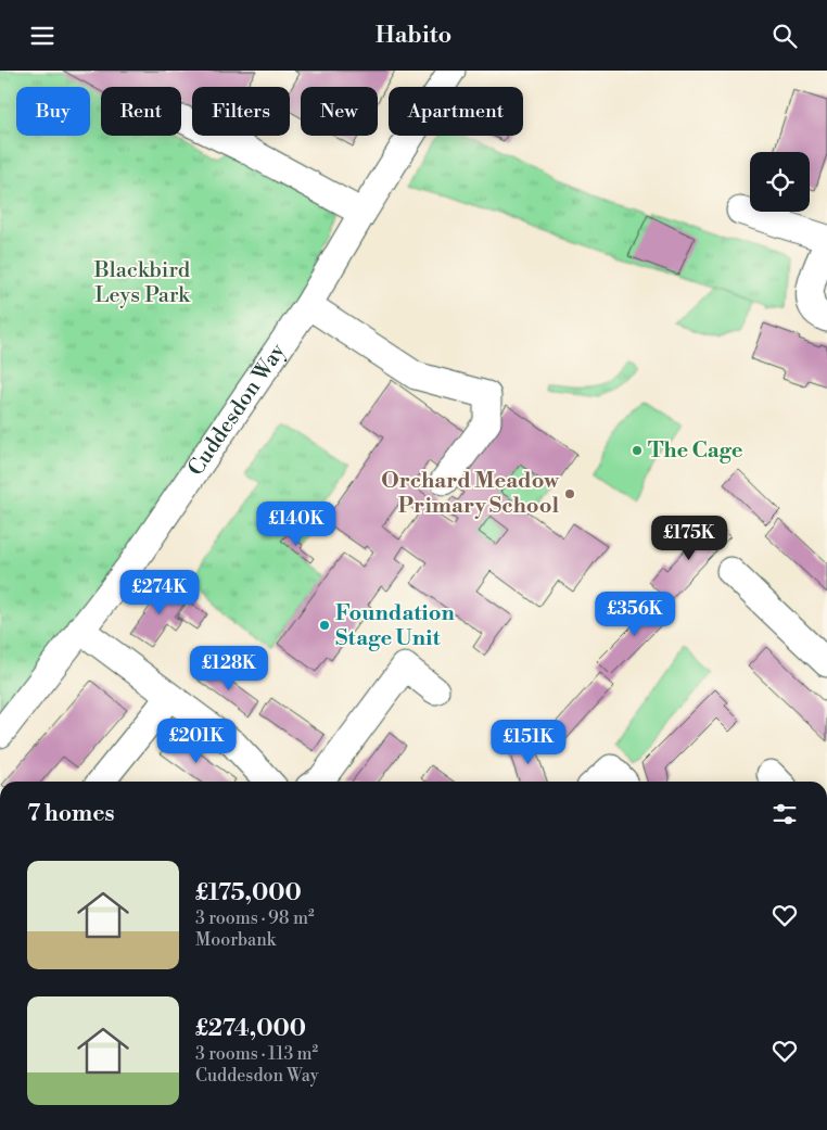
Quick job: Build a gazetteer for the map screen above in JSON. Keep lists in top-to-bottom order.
{
  "streets": {
    "street": ["Cuddesdon Way"]
  },
  "parks": ["Blackbird Leys Park"],
  "places": ["The Cage", "Orchard Meadow Primary School", "Foundation Stage Unit"],
  "page": {
    "header": "Habito",
    "chip": [
      "Buy",
      "Rent",
      "Filters",
      "New",
      "Apartment"
    ],
    "price": [
      "£140K",
      "£175K",
      "£274K",
      "£356K",
      "£128K",
      "£201K",
      "£151K"
    ],
    "heading": "7 homes",
    "list": [
      {
        "name": "£175,000",
        "note": "3 rooms · 98 m² · Moorbank"
      },
      {
        "name": "£274,000",
        "note": "3 rooms · 113 m² · Cuddesdon Way"
      }
    ]
  }
}
